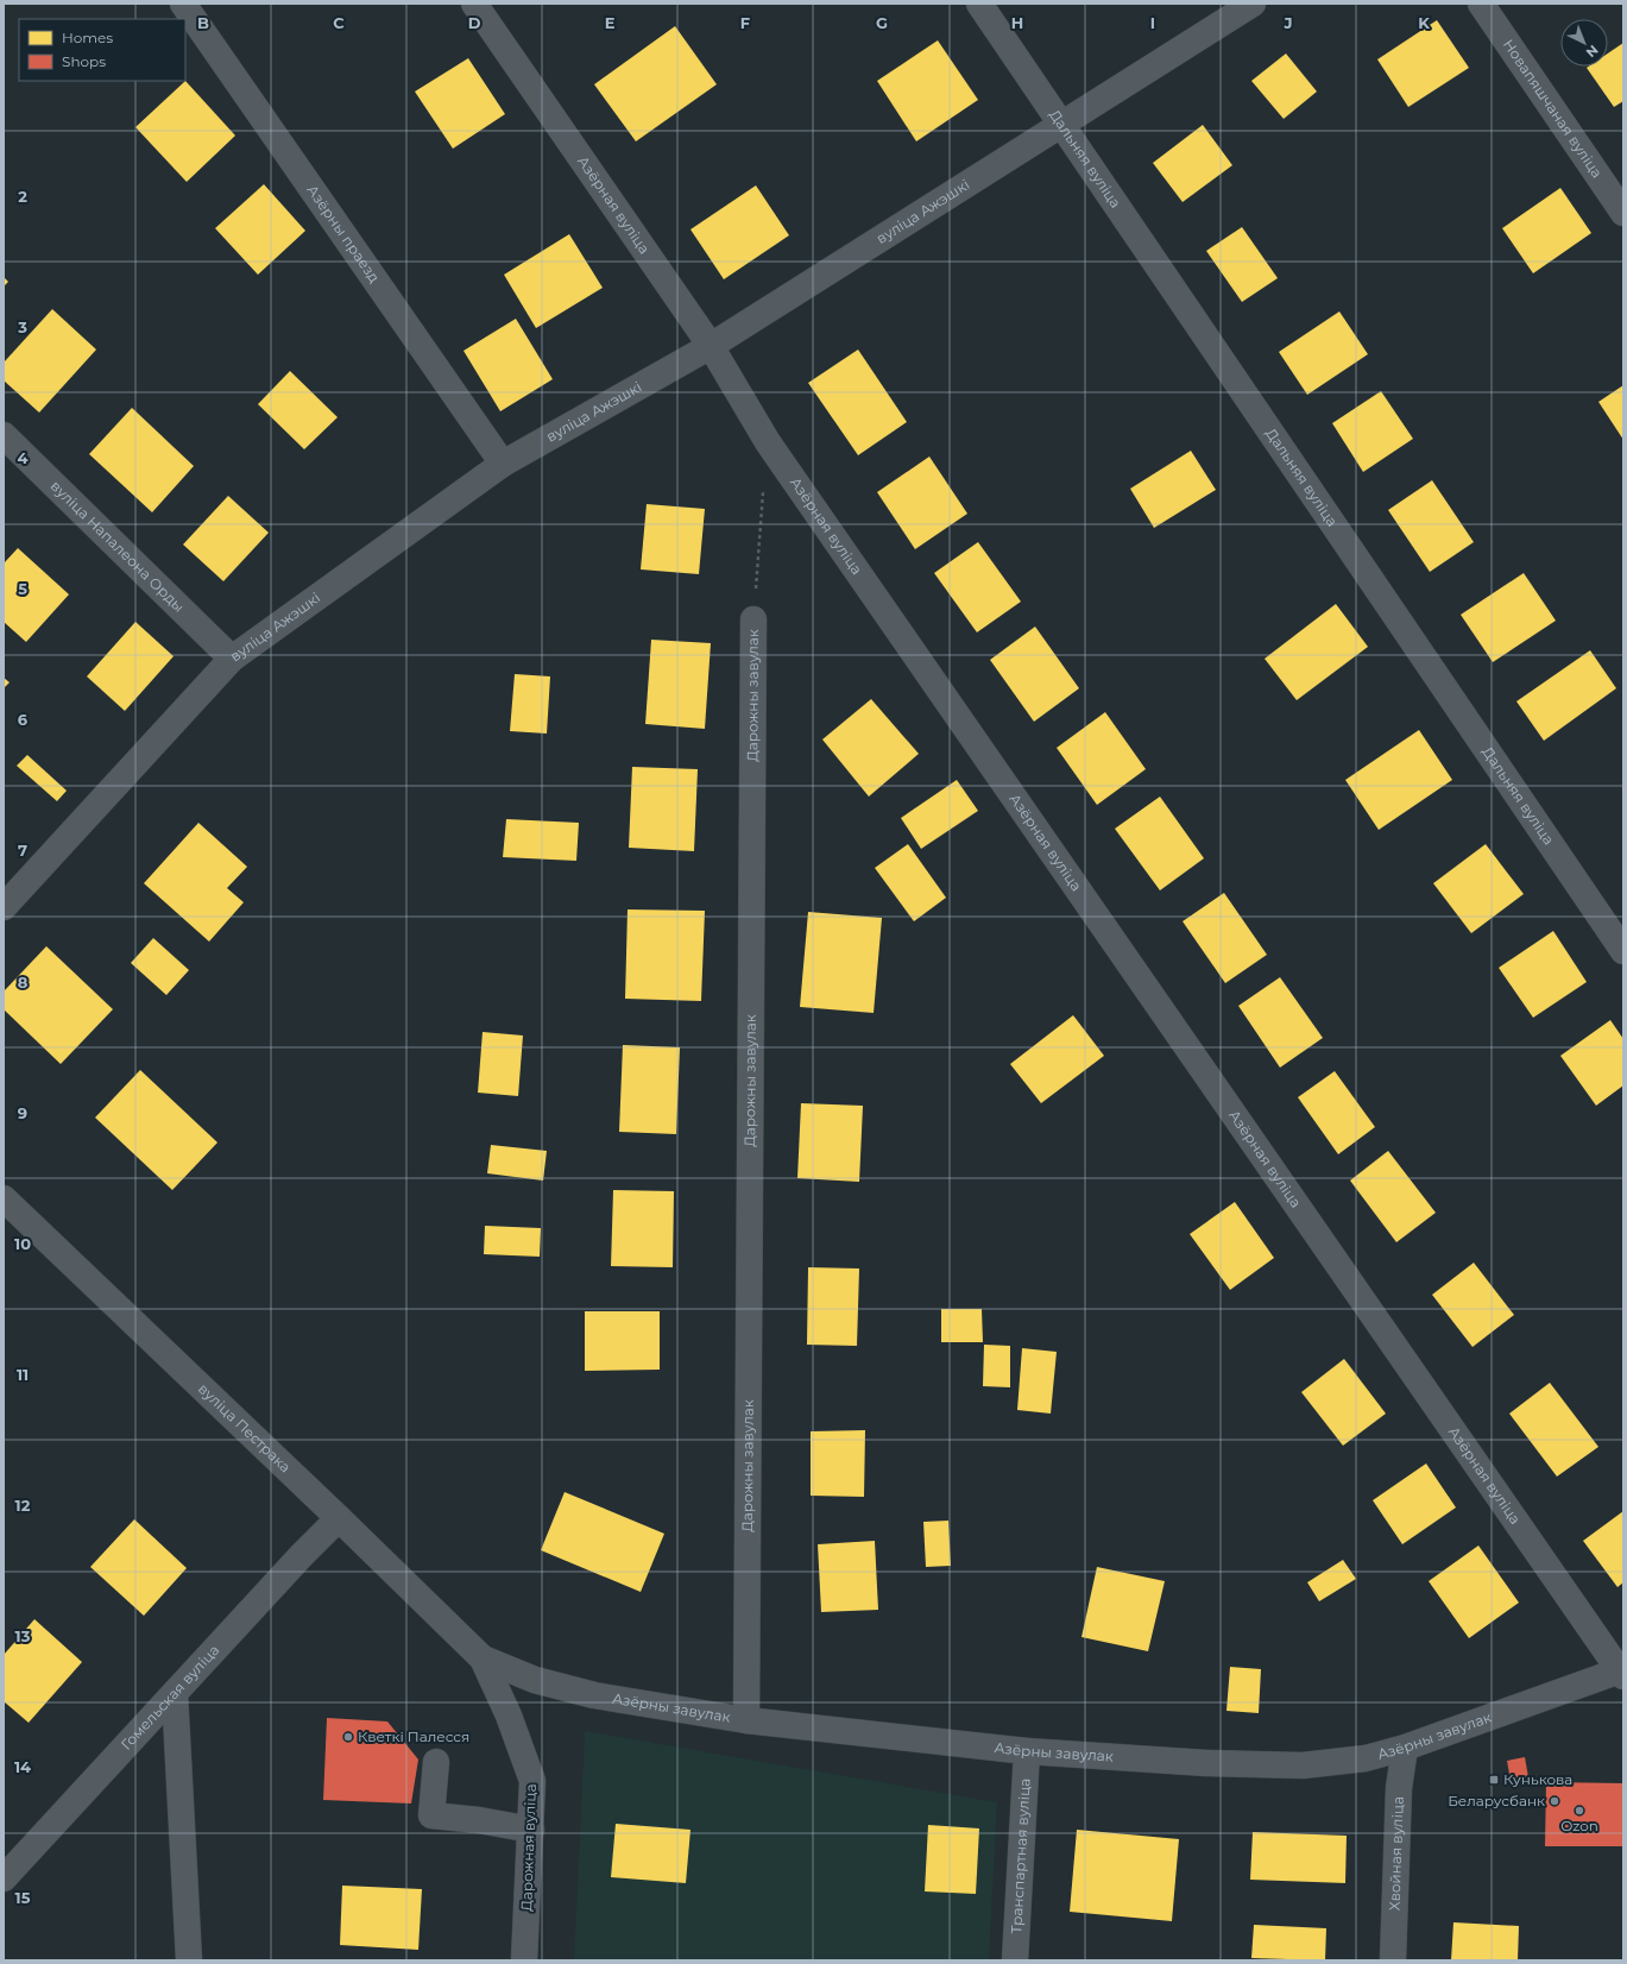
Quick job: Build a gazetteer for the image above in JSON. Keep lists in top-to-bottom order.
{
  "streets": {
    "street": [
      "Новапяшчаная вуліца",
      "Дальняя вуліца",
      "Азёрная вуліца",
      "вуліца Ажэшкі",
      "Азёрны праезд",
      "вуліца Напалеона Орды",
      "Дарожны завулак",
      "вуліца Пестрака",
      "Гомельская вуліца",
      "Азёрны завулак",
      "Дарожная вуліца",
      "Хвойная вуліца",
      "Транспартная вуліца"
    ]
  },
  "crossings": [
    ["Дальняя вуліца", "вуліца Ажэшкі"],
    ["Азёрная вуліца", "вуліца Ажэшкі"],
    ["Азёрная вуліца", "Дарожны завулак"],
    ["Азёрная вуліца", "Азёрны завулак"],
    ["вуліца Ажэшкі", "Азёрны праезд"],
    ["вуліца Ажэшкі", "вуліца Напалеона Орды"],
    ["Дарожны завулак", "Азёрны завулак"],
    ["вуліца Пестрака", "Гомельская вуліца"],
    ["вуліца Пестрака", "Азёрны завулак"],
    ["вуліца Пестрака", "Дарожная вуліца"],
    ["Азёрны завулак", "Дарожная вуліца"],
    ["Азёрны завулак", "Хвойная вуліца"],
    ["Азёрны завулак", "Транспартная вуліца"]
  ],
  "places": {
    "other": ["Кветкі Палесся", "Беларусбанк", "Ozon"],
    "transit": ["Кунькова"]
  },
  "legend": ["Homes", "Shops"],
  "north": "bottom right",
  "grid": {
    "columns": [
      "B",
      "C",
      "D",
      "E",
      "F",
      "G",
      "H",
      "I",
      "J",
      "K"
    ],
    "rows": [
      "2",
      "3",
      "4",
      "5",
      "6",
      "7",
      "8",
      "9",
      "10",
      "11",
      "12",
      "13",
      "14",
      "15"
    ]
  }
}
